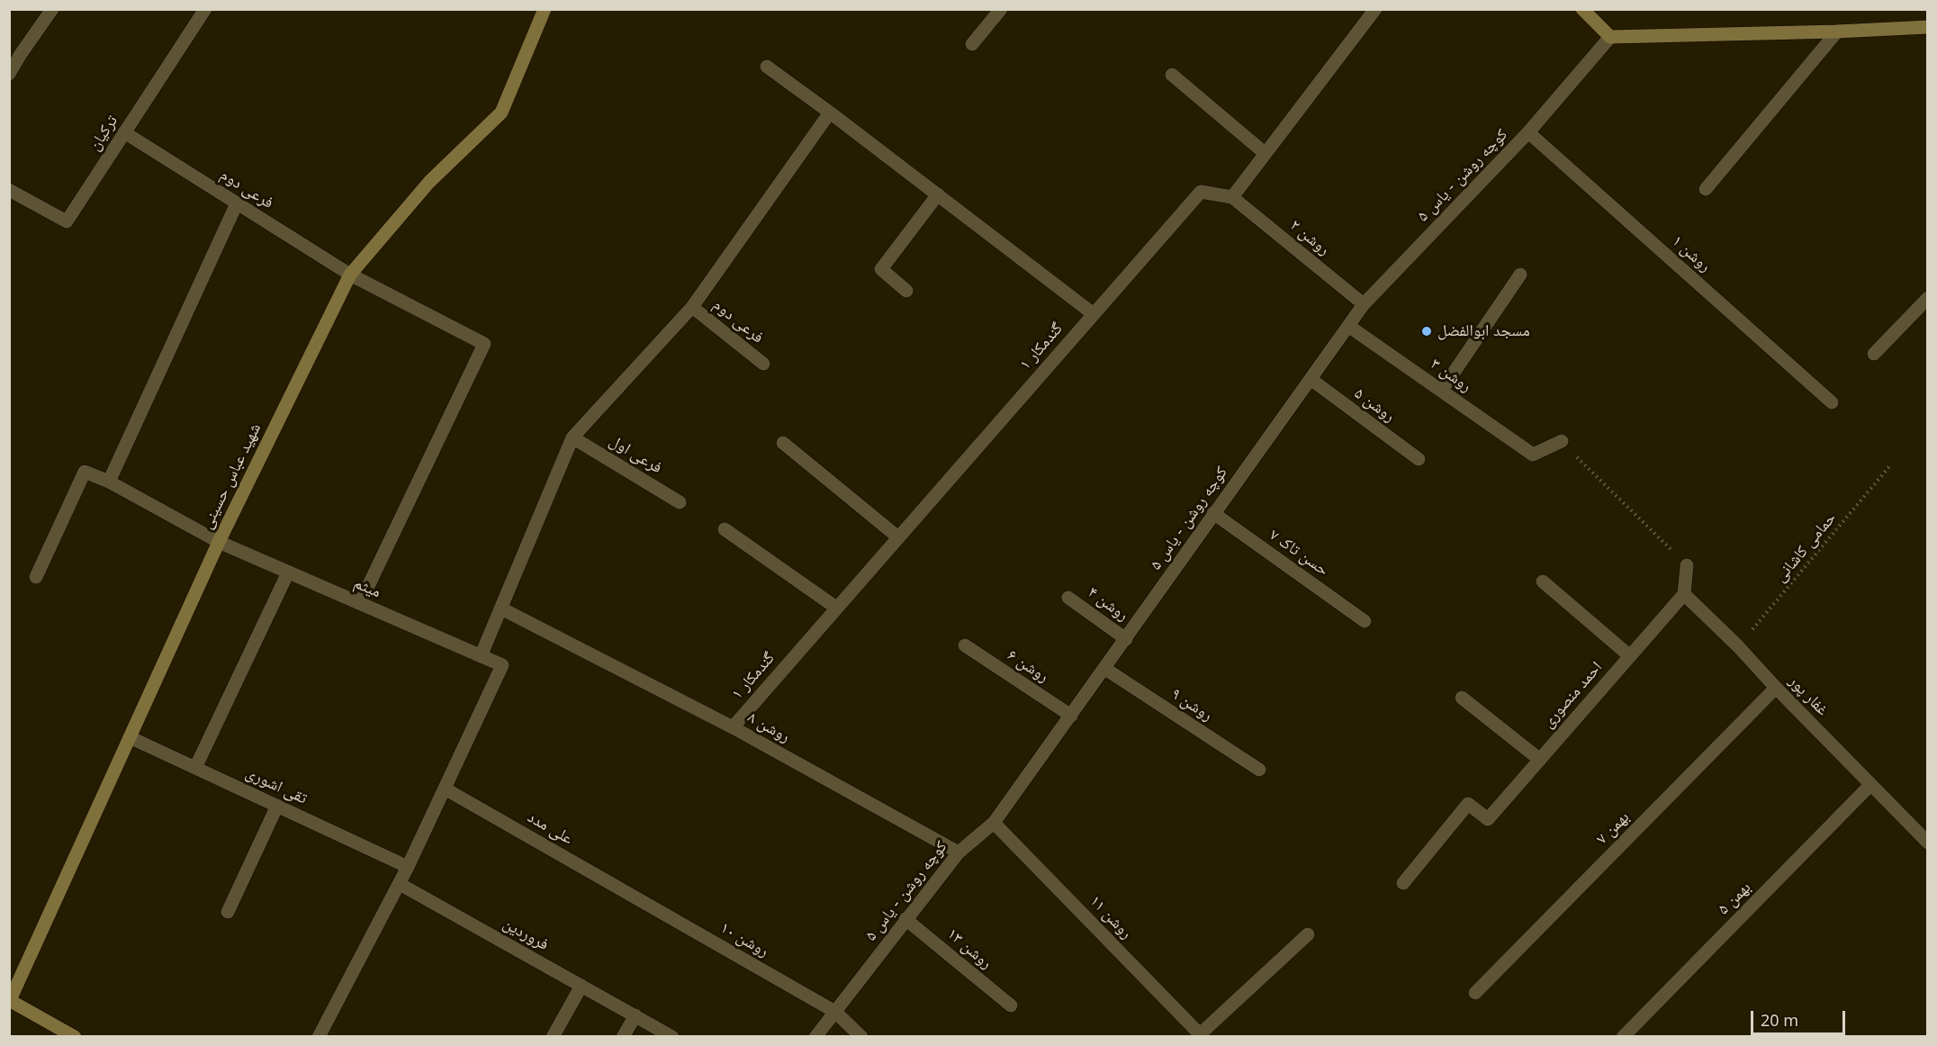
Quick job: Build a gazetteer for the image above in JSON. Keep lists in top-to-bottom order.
{
  "streets": {
    "street": [
      "ترکیان",
      "کوچه روشن - یاس ۵",
      "فرعی دوم",
      "روشن ۲",
      "روشن ۱",
      "گندمکار ۱",
      "روشن ۳",
      "روشن ۵",
      "فرعی اول",
      "شهید عباس حسینی",
      "حسن تاک ۷",
      "میثم",
      "روشن ۴",
      "روشن ۶",
      "احمد منصوری",
      "غفار پور",
      "روشن ۹",
      "روشن ۸",
      "تقی اشوری",
      "علی مدد",
      "بهمن ۷",
      "بهمن ۵",
      "روشن ۱۱",
      "فروردین",
      "روشن ۱۰",
      "روشن ۱۳"
    ],
    "path": ["حمامی کاشانی"]
  },
  "crossings": [
    ["ترکیان", "فرعی دوم"],
    ["کوچه روشن - یاس ۵", "روشن ۲"],
    ["کوچه روشن - یاس ۵", "روشن ۱"],
    ["کوچه روشن - یاس ۵", "روشن ۳"],
    ["کوچه روشن - یاس ۵", "روشن ۵"],
    ["کوچه روشن - یاس ۵", "حسن تاک ۷"],
    ["کوچه روشن - یاس ۵", "روشن ۴"],
    ["کوچه روشن - یاس ۵", "روشن ۶"],
    ["کوچه روشن - یاس ۵", "روشن ۹"],
    ["کوچه روشن - یاس ۵", "روشن ۸"],
    ["کوچه روشن - یاس ۵", "روشن ۱۱"],
    ["کوچه روشن - یاس ۵", "روشن ۱۰"],
    ["کوچه روشن - یاس ۵", "روشن ۱۳"],
    ["فرعی دوم", "شهید عباس حسینی"],
    ["فرعی دوم", "میثم"],
    ["روشن ۲", "گندمکار ۱"],
    ["گندمکار ۱", "روشن ۸"],
    ["شهید عباس حسینی", "میثم"],
    ["شهید عباس حسینی", "تقی اشوری"],
    ["حمامی کاشانی", "غفار پور"],
    ["میثم", "علی مدد"],
    ["احمد منصوری", "غفار پور"],
    ["غفار پور", "بهمن ۷"],
    ["غفار پور", "بهمن ۵"],
    ["علی مدد", "روشن ۱۰"]
  ],
  "places": ["مسجد ابوالفضل"],
  "scale_bar": "20 m"
}
